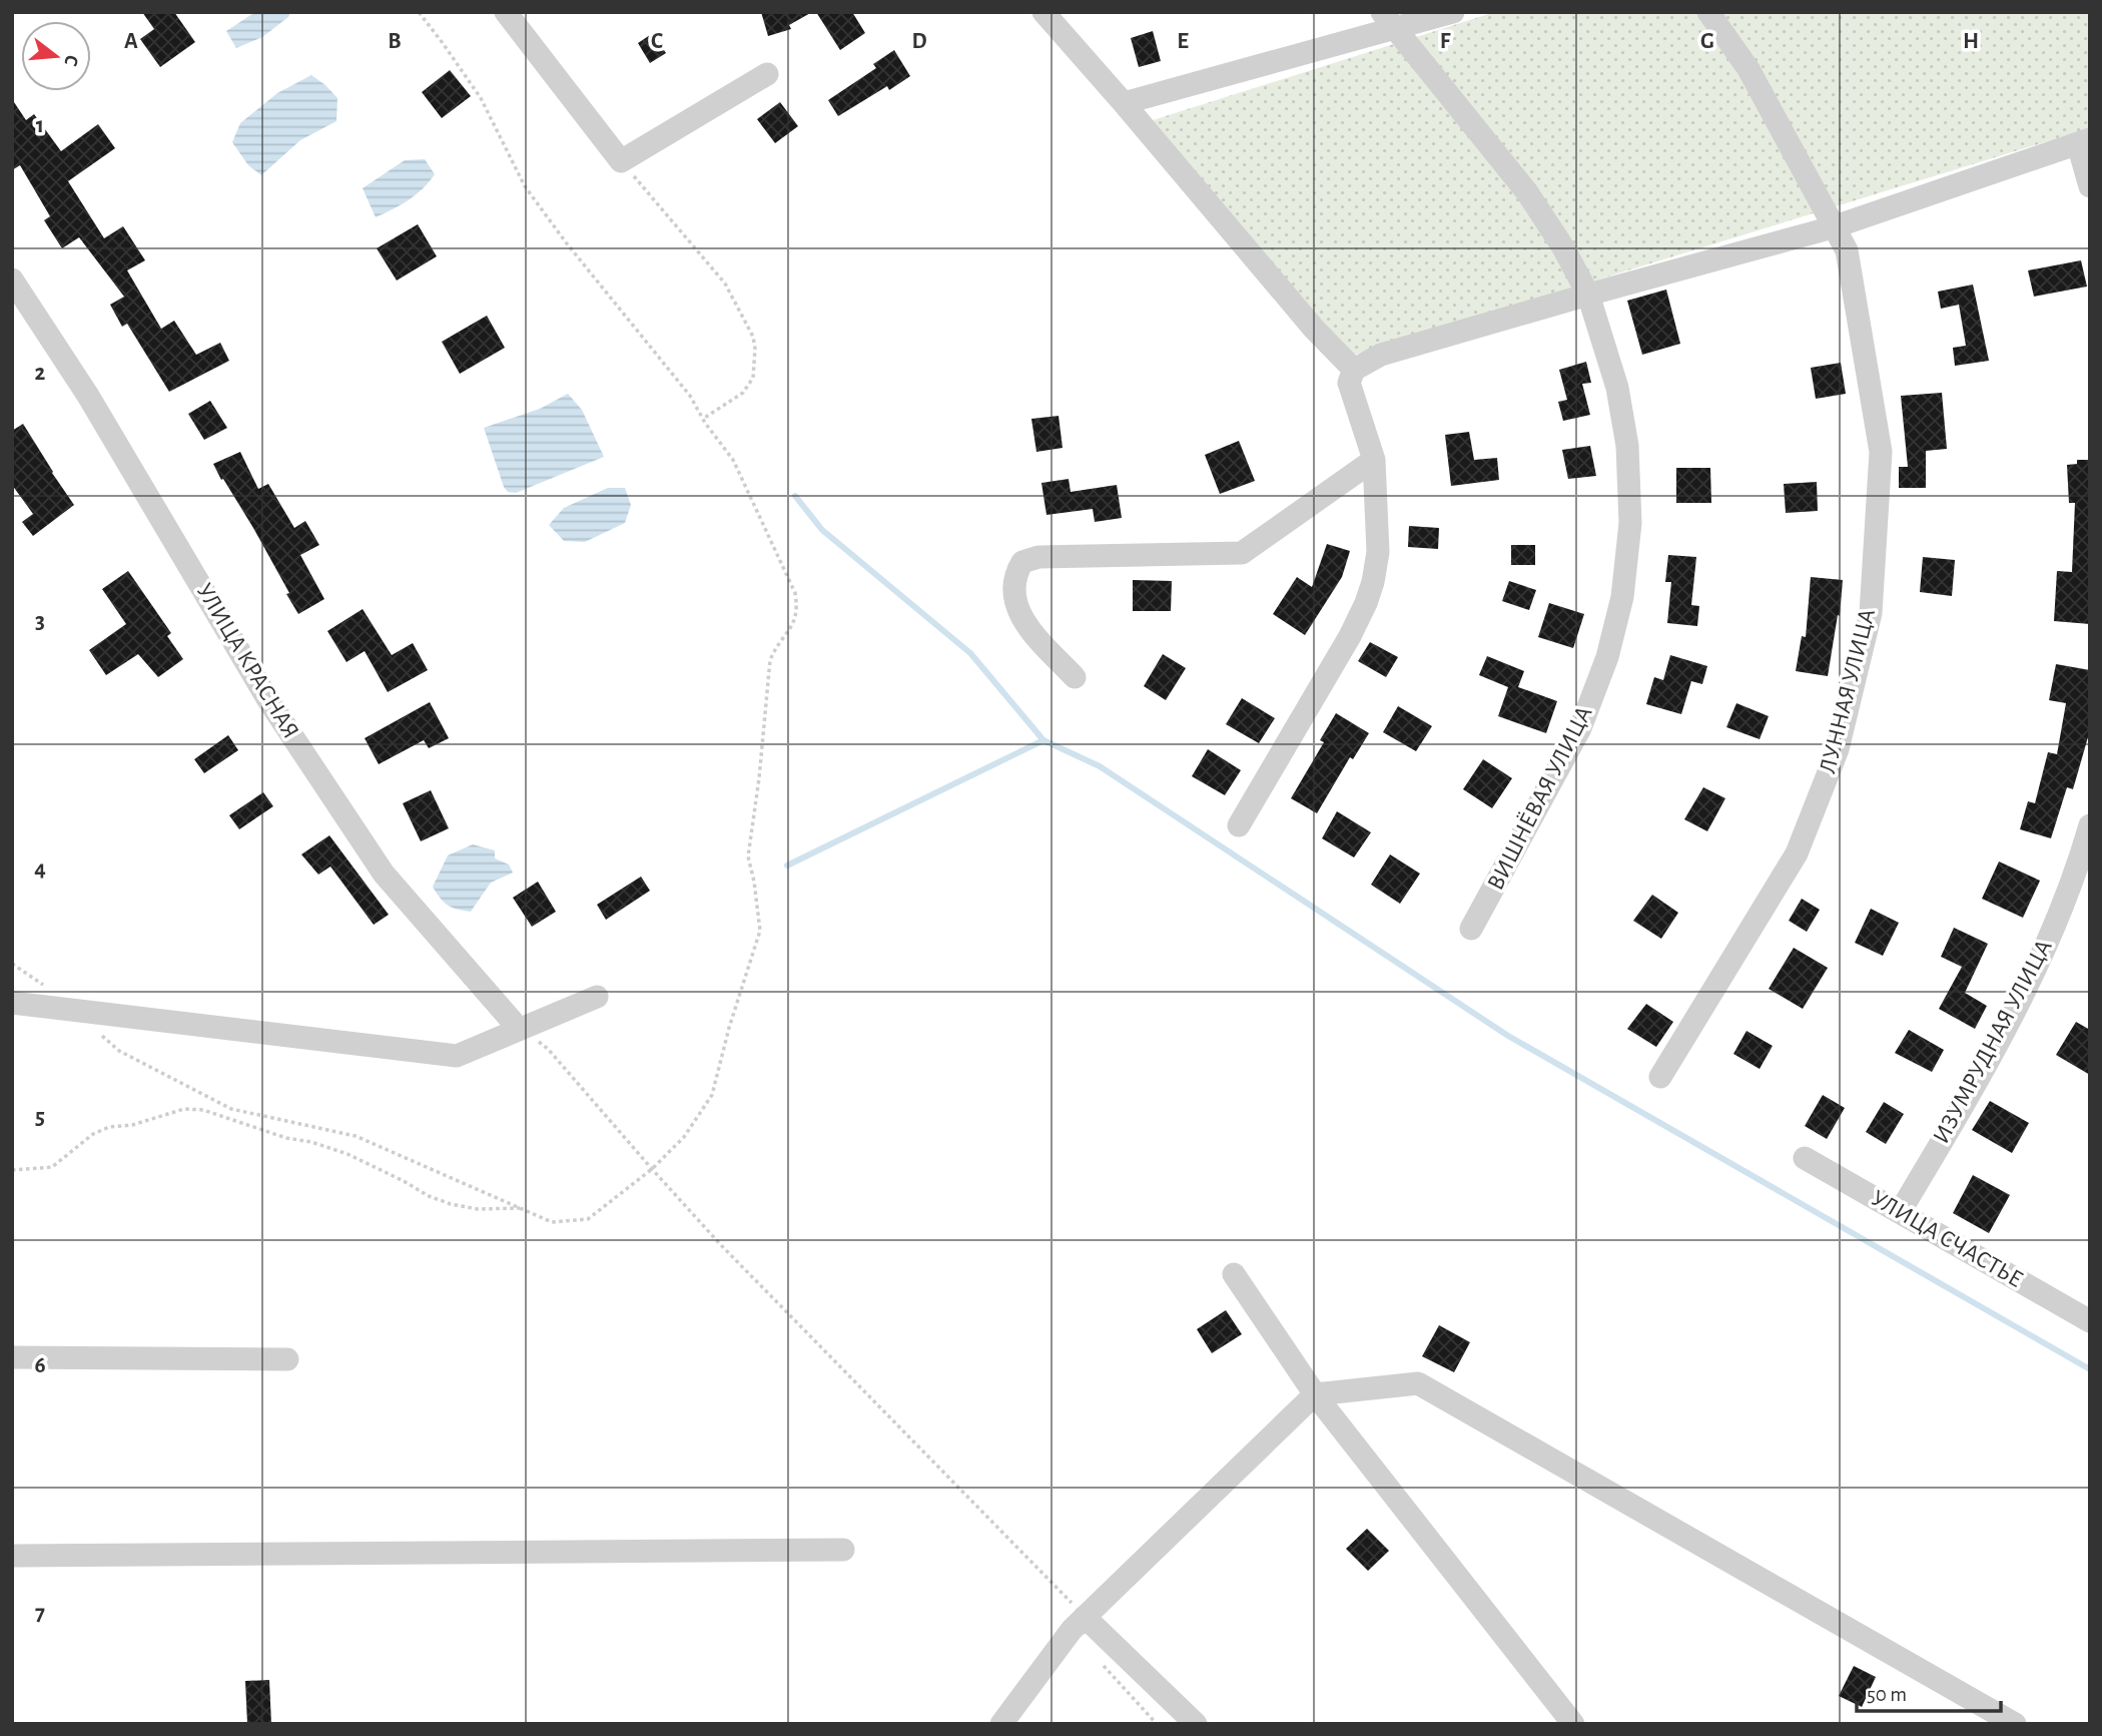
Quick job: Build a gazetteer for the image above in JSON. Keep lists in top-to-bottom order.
{
  "streets": {
    "street": [
      "УЛИЦА КРАСНАЯ",
      "ЛУННАЯ УЛИЦА",
      "ВИШНЁВАЯ УЛИЦА",
      "ИЗУМРУДНАЯ УЛИЦА",
      "УЛИЦА СЧАСТЬЕ"
    ]
  },
  "crossings": [
    ["ИЗУМРУДНАЯ УЛИЦА", "УЛИЦА СЧАСТЬЕ"]
  ],
  "scale_bar": "50 m",
  "north": "right",
  "grid": {
    "columns": [
      "A",
      "B",
      "C",
      "D",
      "E",
      "F",
      "G",
      "H"
    ],
    "rows": [
      "1",
      "2",
      "3",
      "4",
      "5",
      "6",
      "7"
    ]
  }
}
